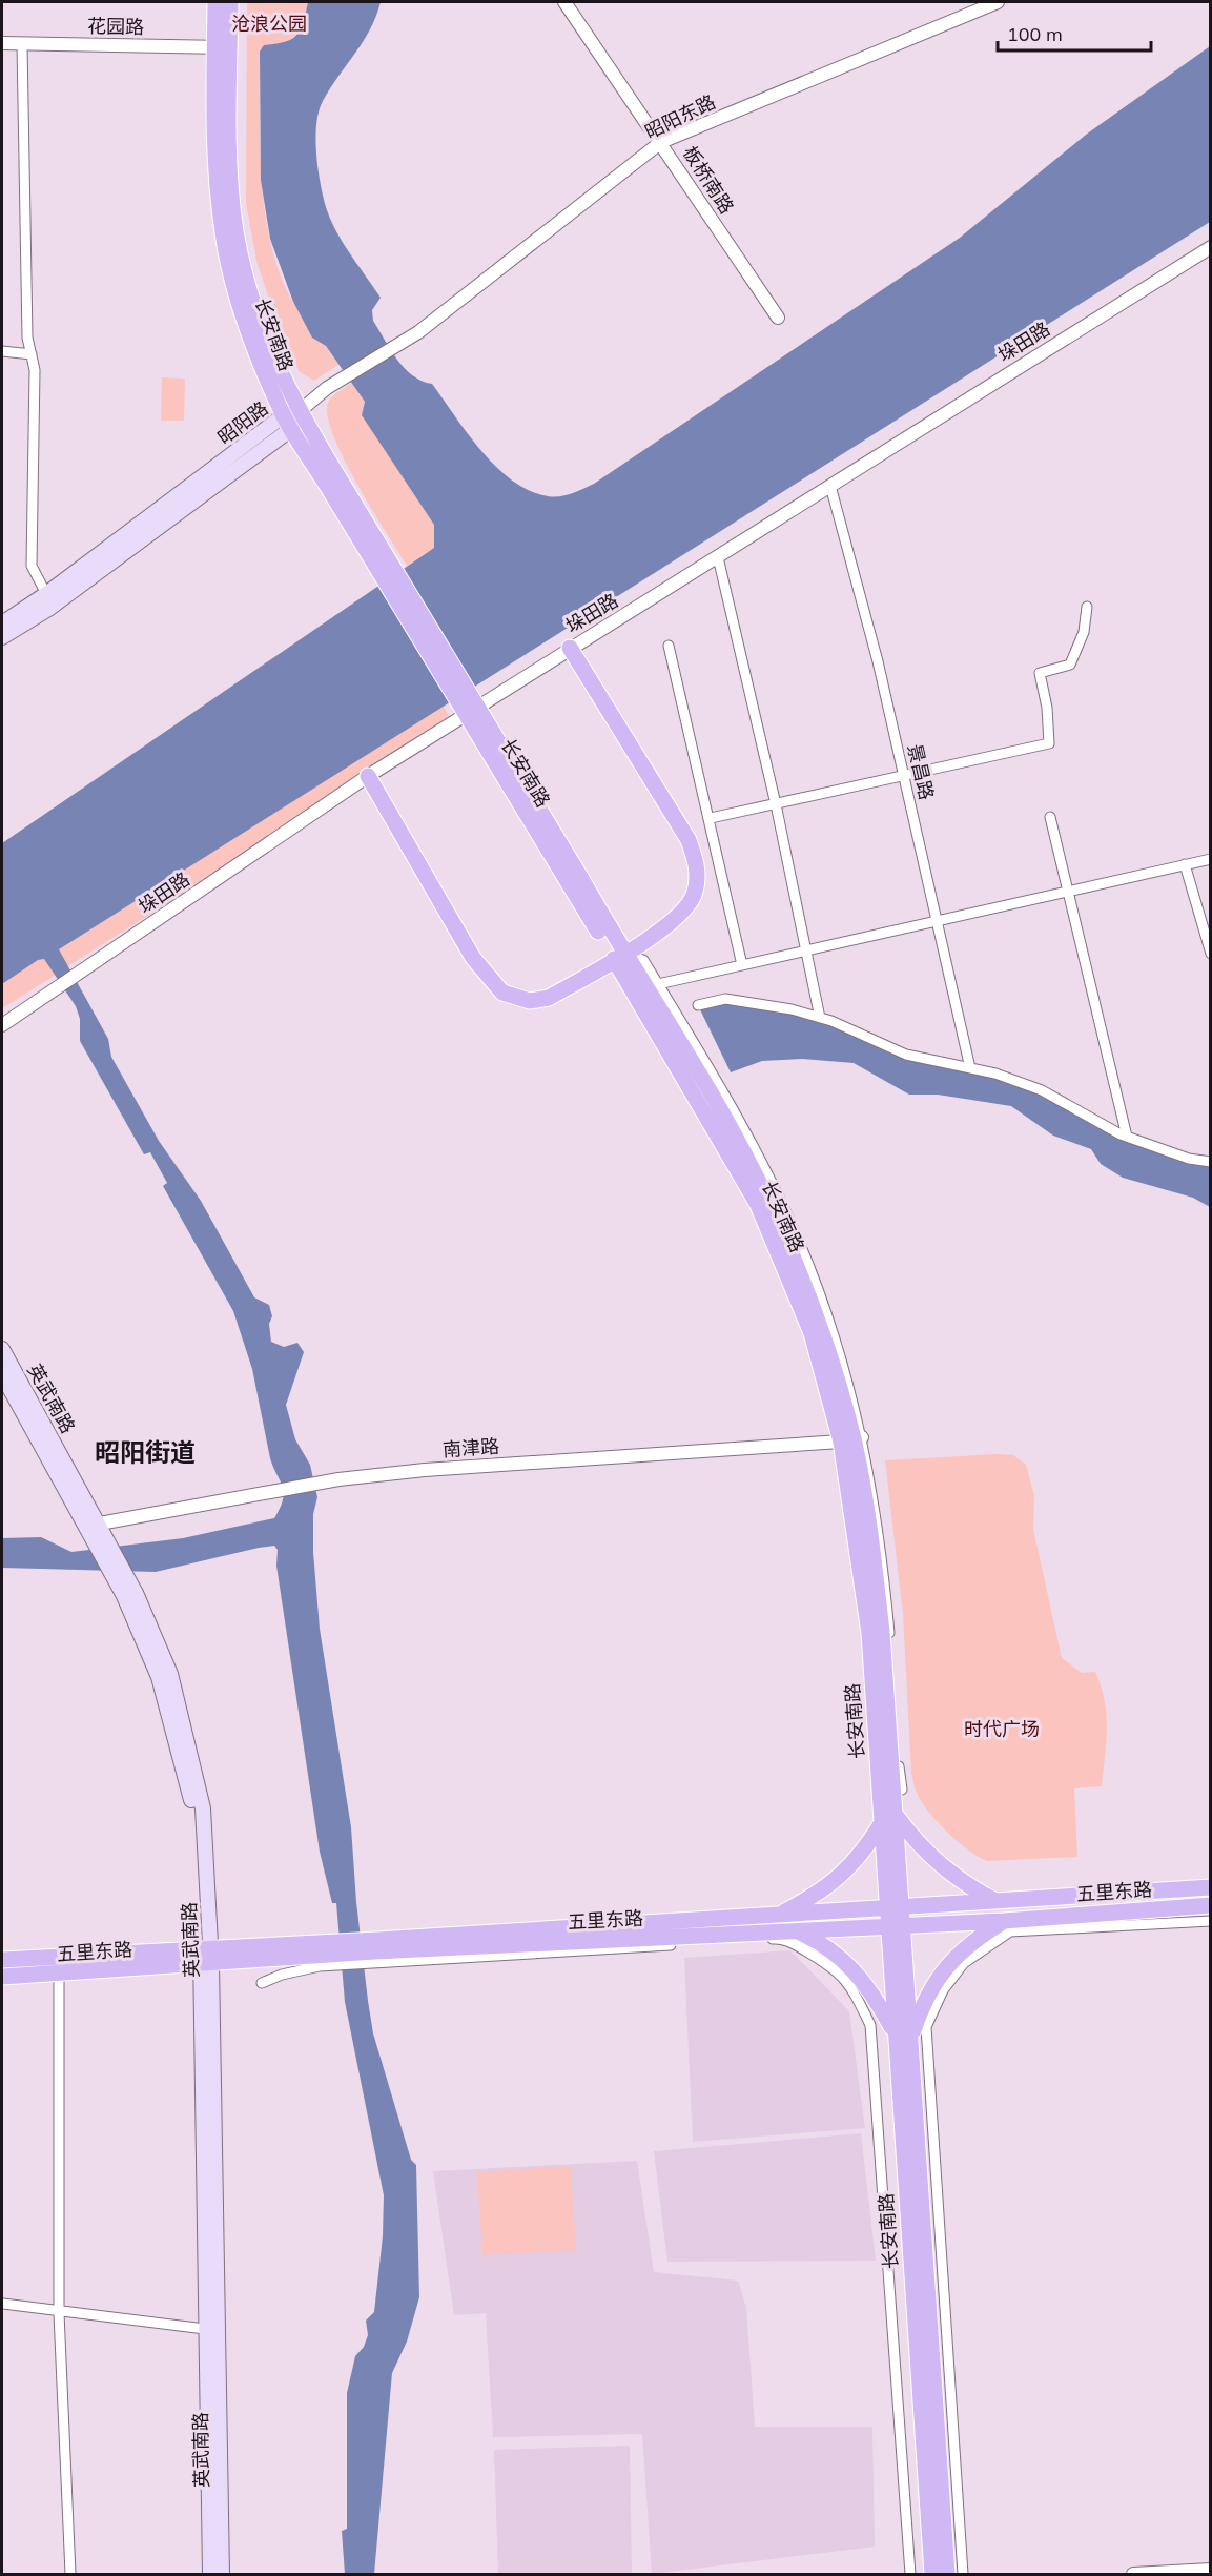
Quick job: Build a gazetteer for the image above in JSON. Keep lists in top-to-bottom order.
{
  "streets": {
    "main road": [
      "长安南路",
      "昭阳路",
      "英武南路",
      "五里东路"
    ],
    "street": [
      "花园路",
      "昭阳东路",
      "板桥南路",
      "垛田路",
      "景昌路",
      "南津路"
    ]
  },
  "crossings": [
    ["花园路", "长安南路"],
    ["昭阳东路", "板桥南路"],
    ["昭阳东路", "长安南路"],
    ["昭阳东路", "昭阳路"],
    ["长安南路", "昭阳路"],
    ["长安南路", "南津路"],
    ["长安南路", "五里东路"],
    ["垛田路", "景昌路"],
    ["英武南路", "南津路"],
    ["英武南路", "五里东路"]
  ],
  "districts": ["昭阳街道"],
  "parks": ["沧浪公园", "时代广场"],
  "scale_bar": "100 m"
}
